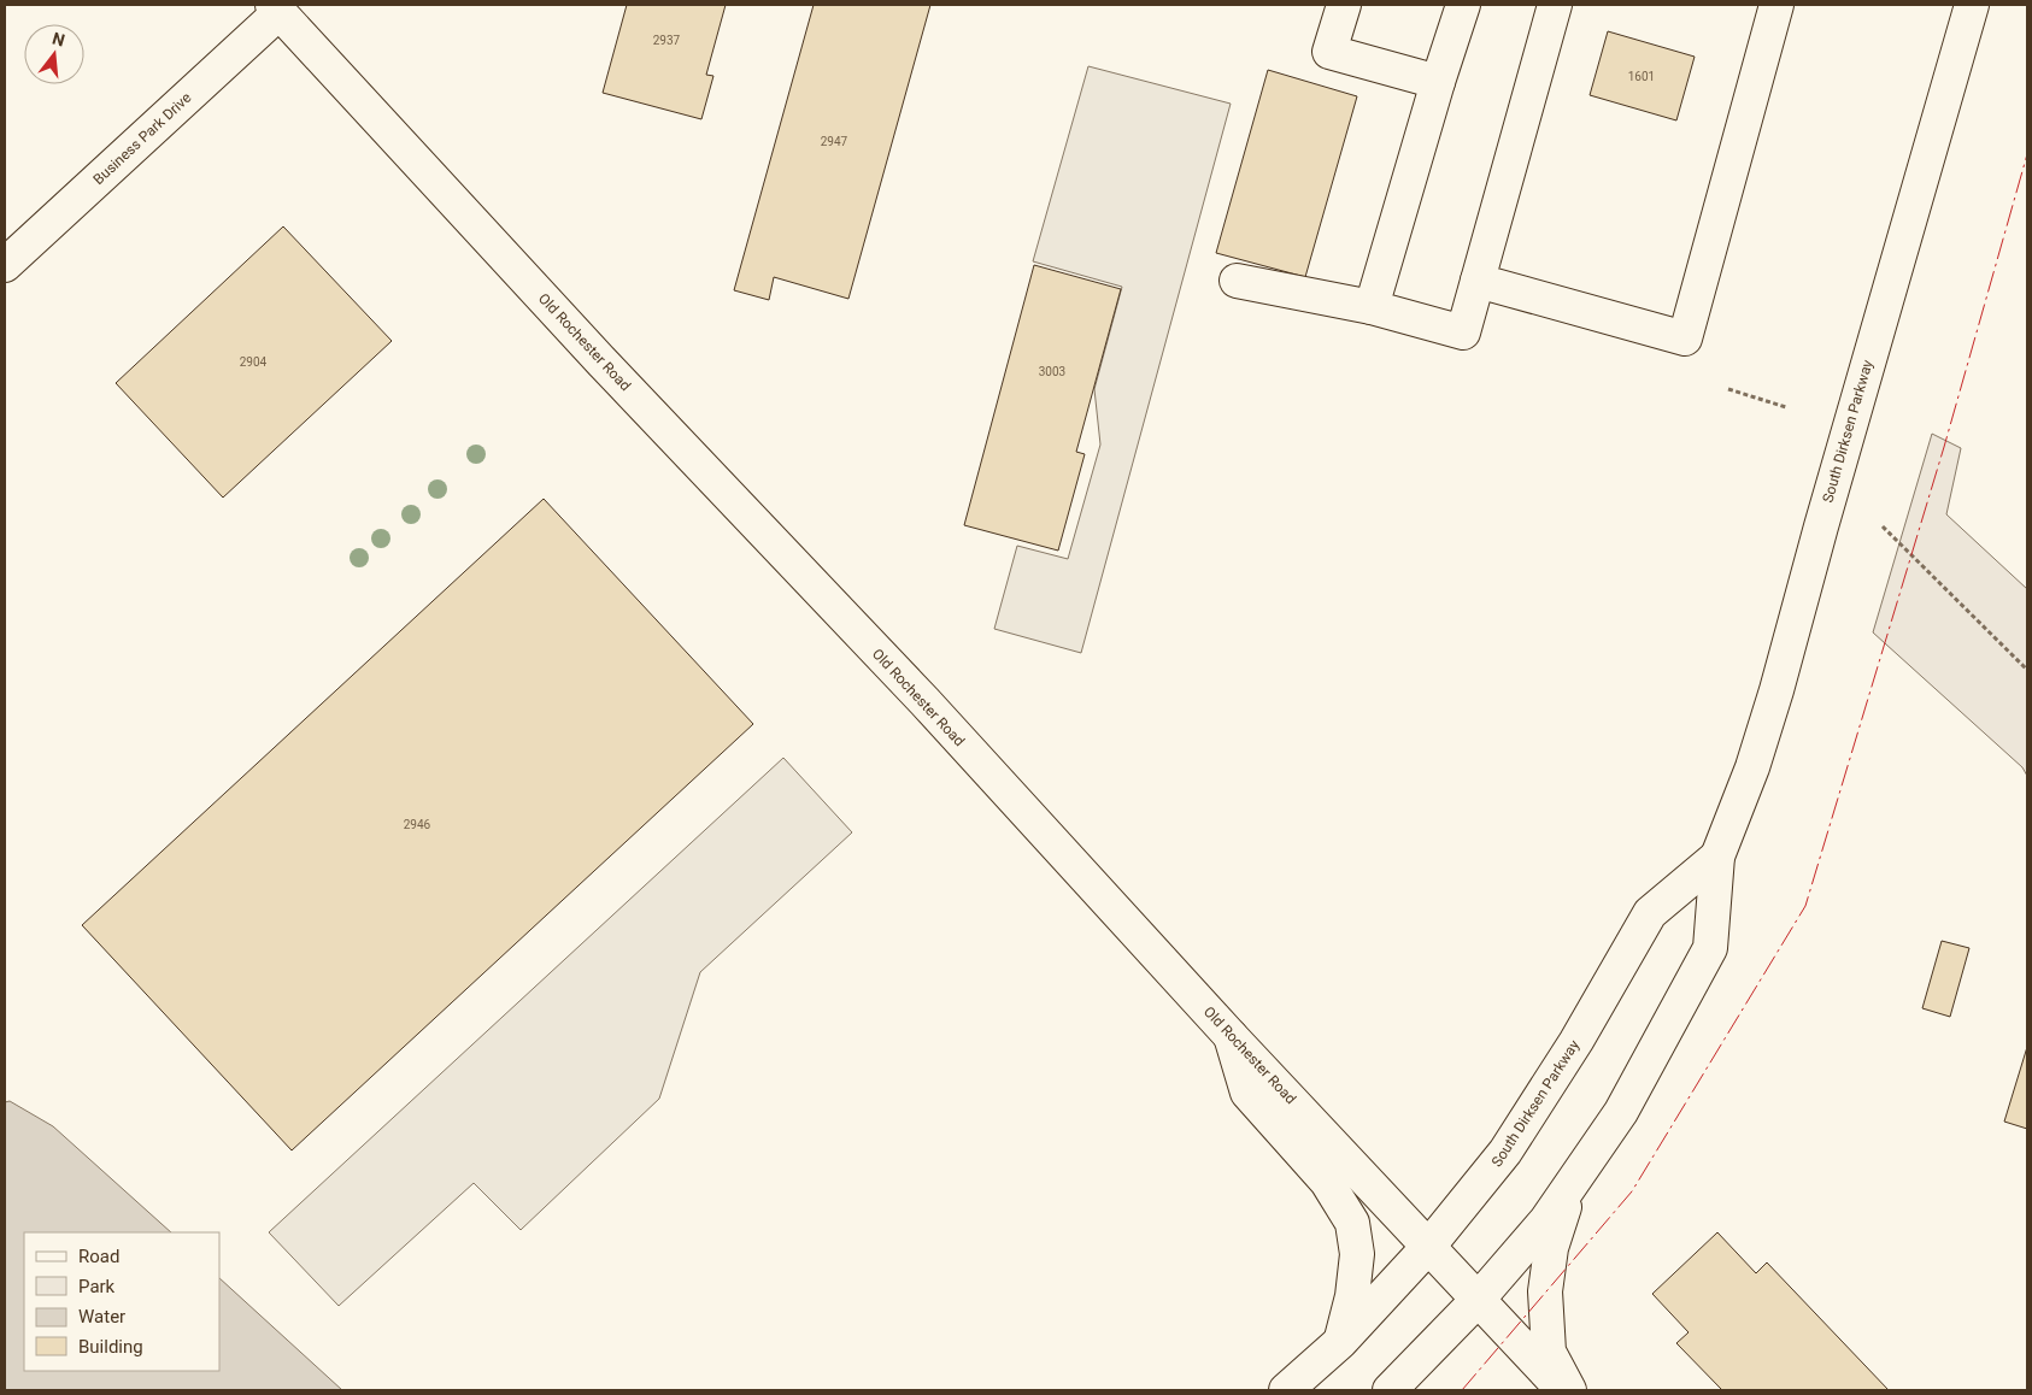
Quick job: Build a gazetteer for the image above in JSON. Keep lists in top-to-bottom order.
{
  "streets": {
    "main road": ["Business Park Drive", "Old Rochester Road", "South Dirksen Parkway"]
  },
  "crossings": [
    ["Business Park Drive", "Old Rochester Road"],
    ["Old Rochester Road", "South Dirksen Parkway"]
  ],
  "house_numbers": [
    "2937",
    "1601",
    "2947",
    "2904",
    "3003",
    "2946"
  ],
  "legend": [
    "Road",
    "Park",
    "Water",
    "Building"
  ],
  "north": "top"
}
